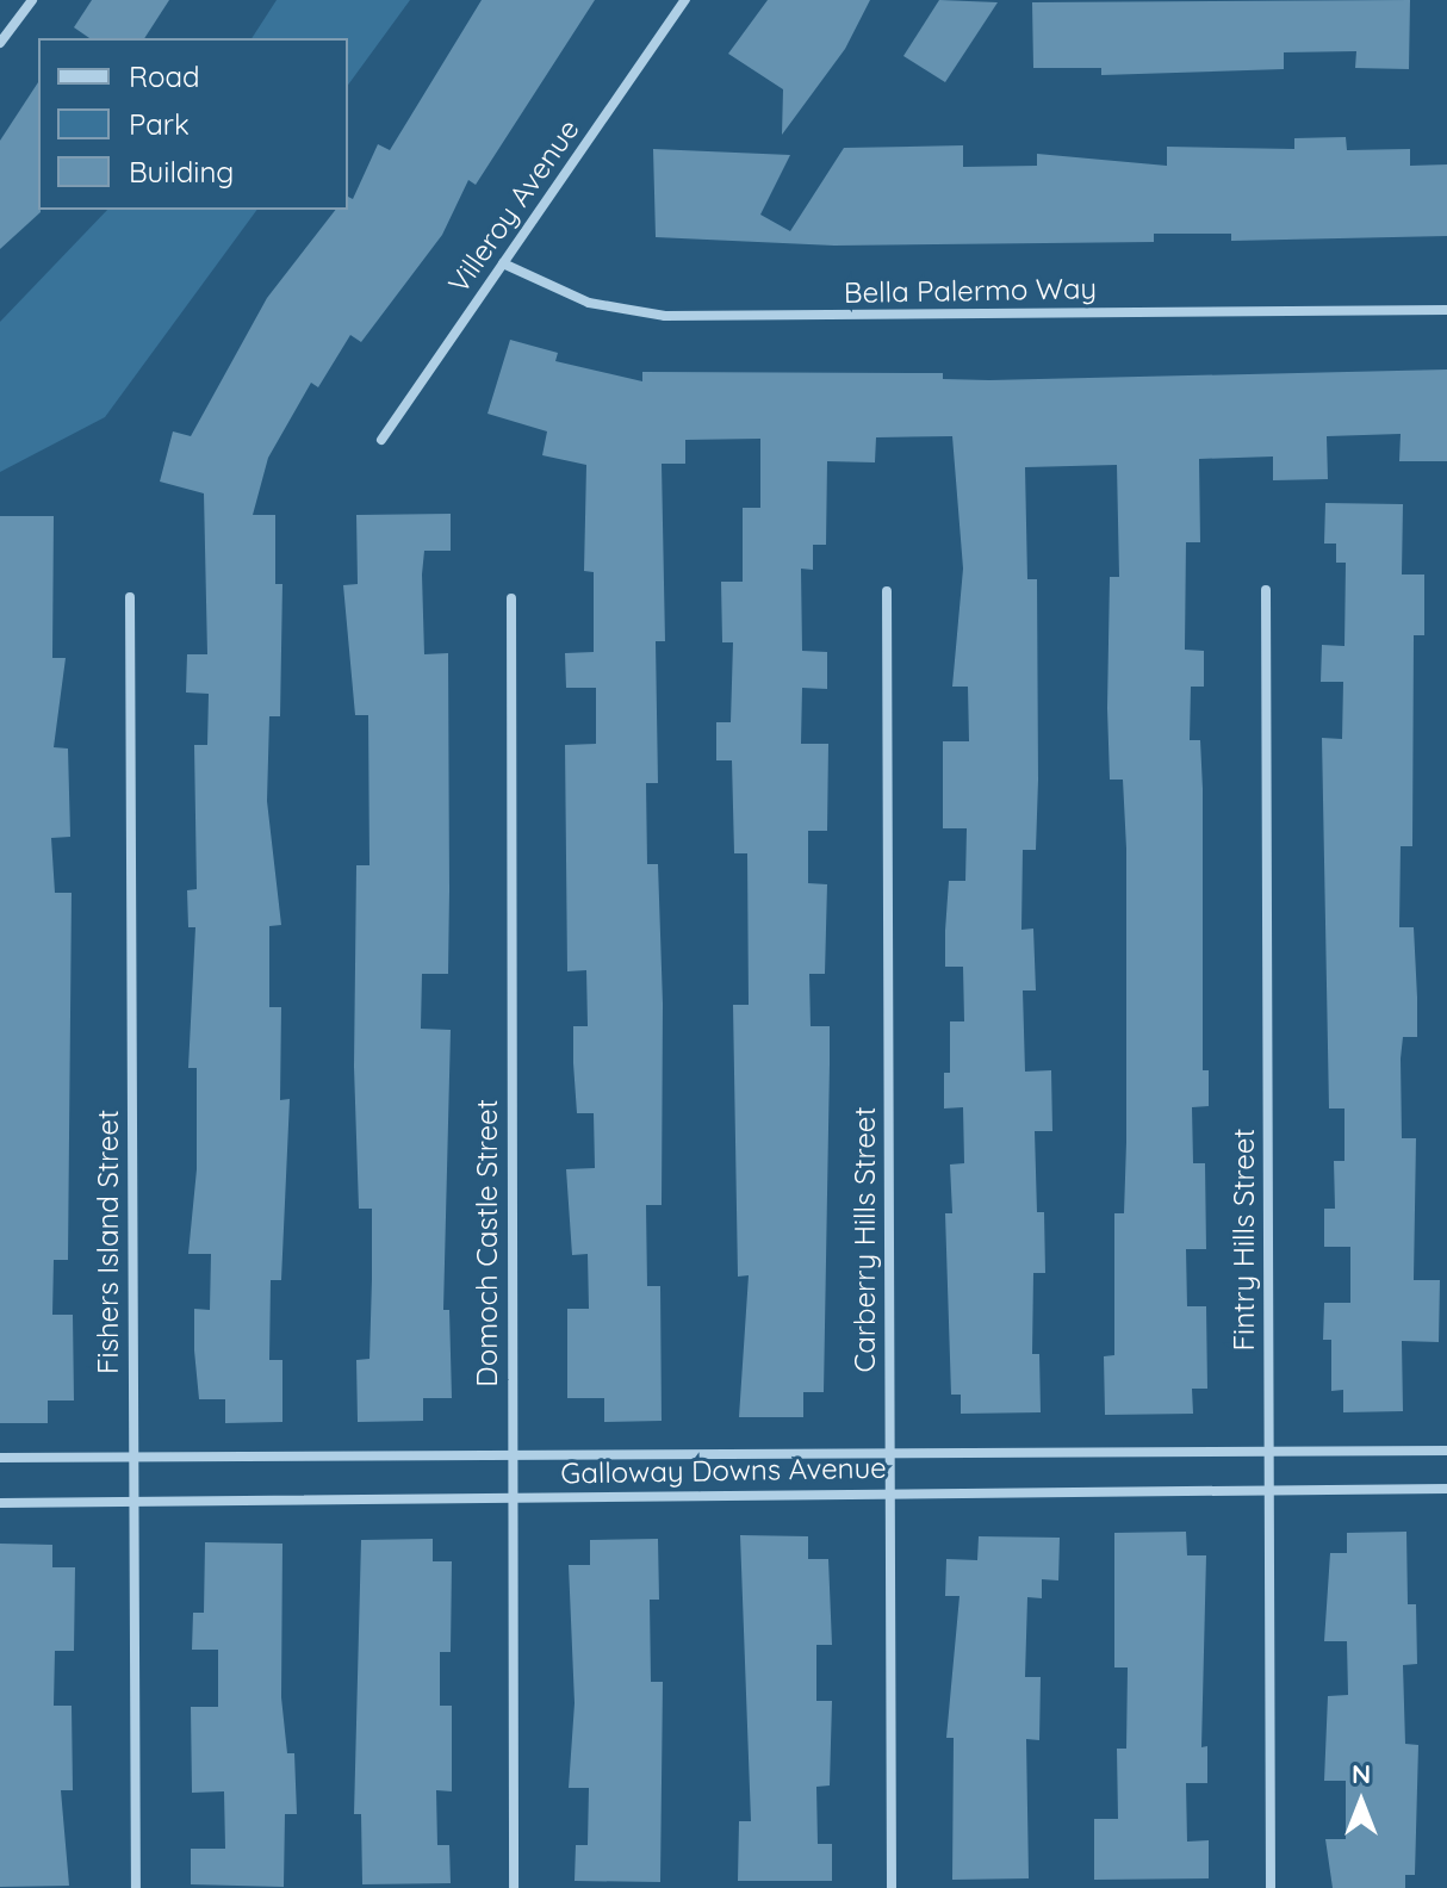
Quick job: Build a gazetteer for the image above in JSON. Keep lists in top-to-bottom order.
{
  "streets": {
    "street": [
      "Villeroy Avenue",
      "Bella Palermo Way",
      "Carberry Hills Street",
      "Fintry Hills Street",
      "Fishers Island Street",
      "Domoch Castle Street",
      "Galloway Downs Avenue"
    ]
  },
  "crossings": [
    ["Villeroy Avenue", "Bella Palermo Way"],
    ["Carberry Hills Street", "Galloway Downs Avenue"],
    ["Fintry Hills Street", "Galloway Downs Avenue"],
    ["Fishers Island Street", "Galloway Downs Avenue"],
    ["Domoch Castle Street", "Galloway Downs Avenue"]
  ],
  "legend": ["Road", "Park", "Building"],
  "north": "top"
}
